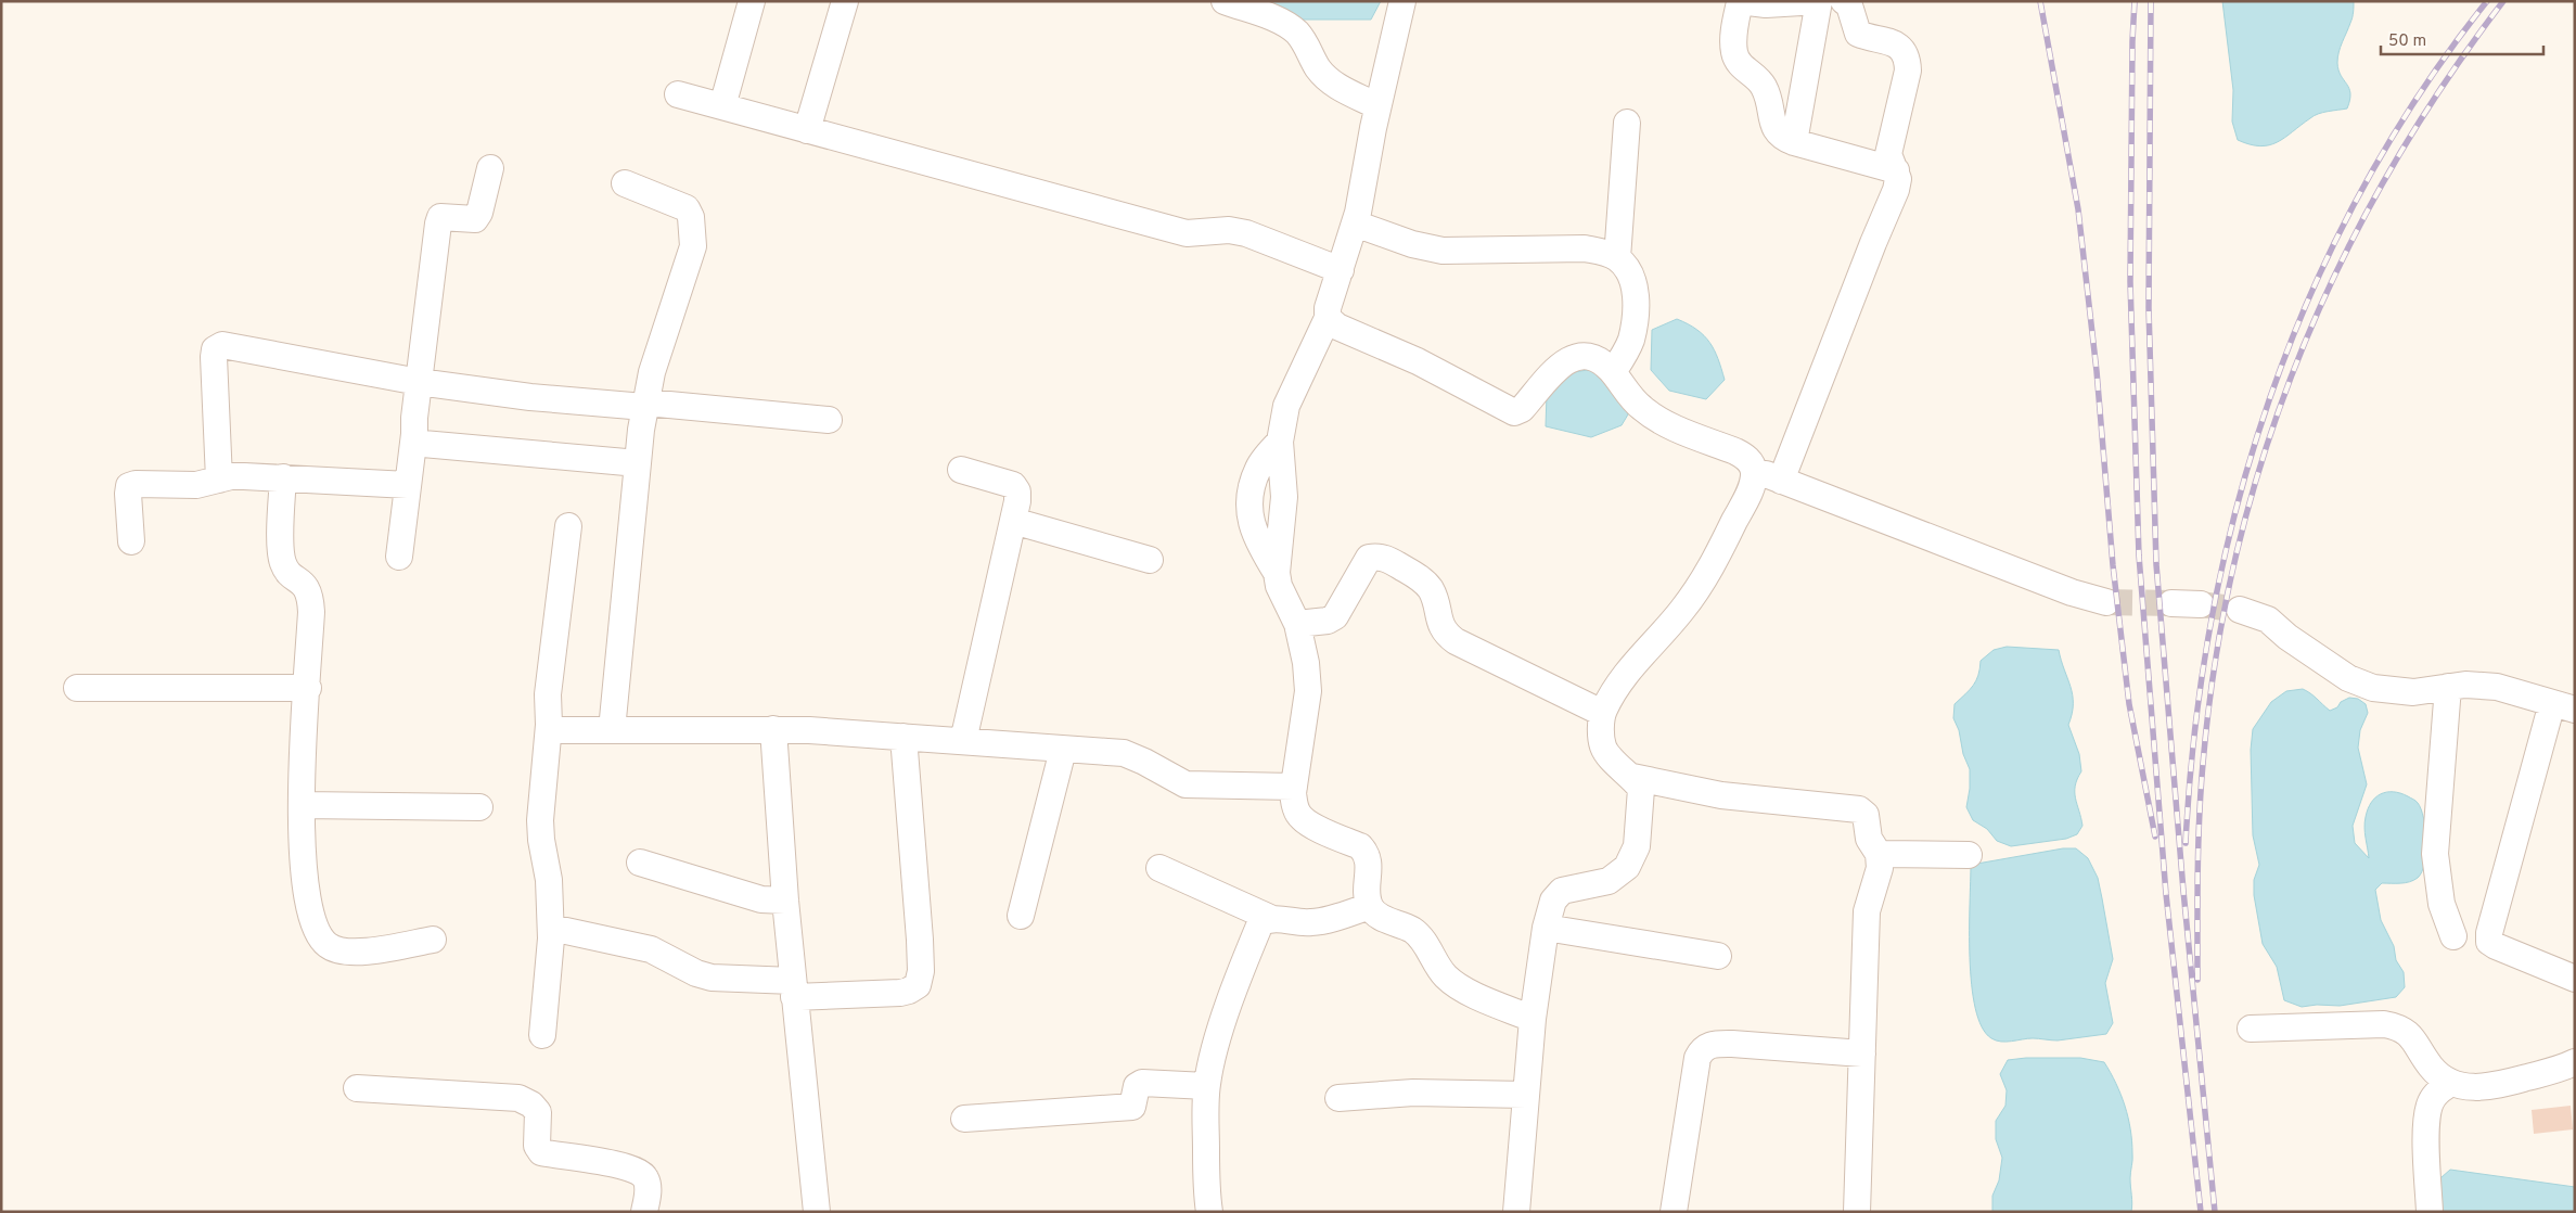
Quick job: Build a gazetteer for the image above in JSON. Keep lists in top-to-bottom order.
{
  "scale_bar": "50 m"
}
